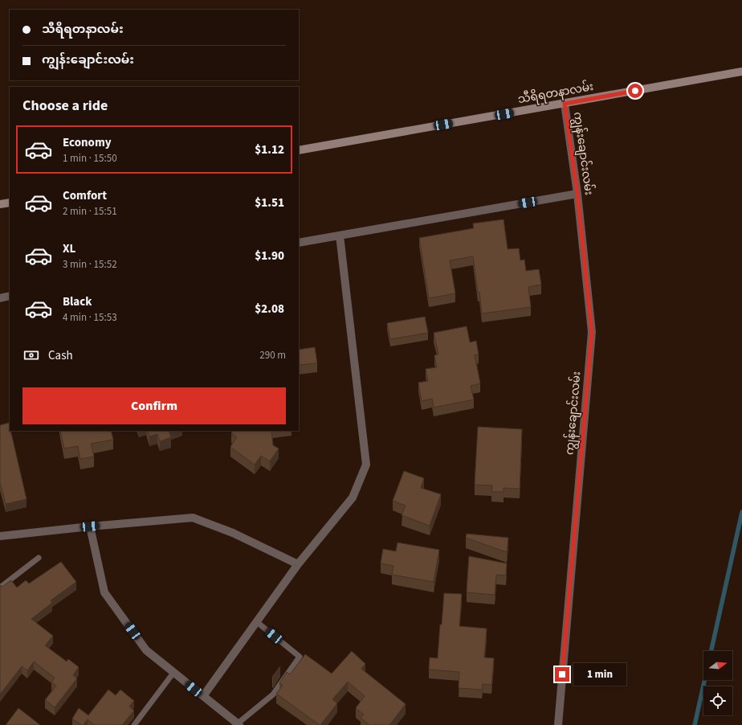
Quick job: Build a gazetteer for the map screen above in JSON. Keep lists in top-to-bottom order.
{
  "streets": {
    "main road": ["သီရိရတနာလမ်း"],
    "street": ["ကျွန်းချောင်းလမ်း"]
  },
  "crossings": [
    ["သီရိရတနာလမ်း", "ကျွန်းချောင်းလမ်း"]
  ],
  "north": "right",
  "page": {
    "banner": ["သီရိရတနာလမ်း", "ကျွန်းချောင်းလမ်း"],
    "heading": "Choose a ride",
    "list": [
      {
        "name": "Economy",
        "note": "1 min · 15:50",
        "value": "$1.12"
      },
      {
        "name": "Comfort",
        "note": "2 min · 15:51",
        "value": "$1.51"
      },
      {
        "name": "XL",
        "note": "3 min · 15:52",
        "value": "$1.90"
      },
      {
        "name": "Black",
        "note": "4 min · 15:53",
        "value": "$2.08"
      }
    ],
    "pay": ["Cash", "290 m"],
    "buttons": "Confirm",
    "bubble": "1 min"
  }
}
